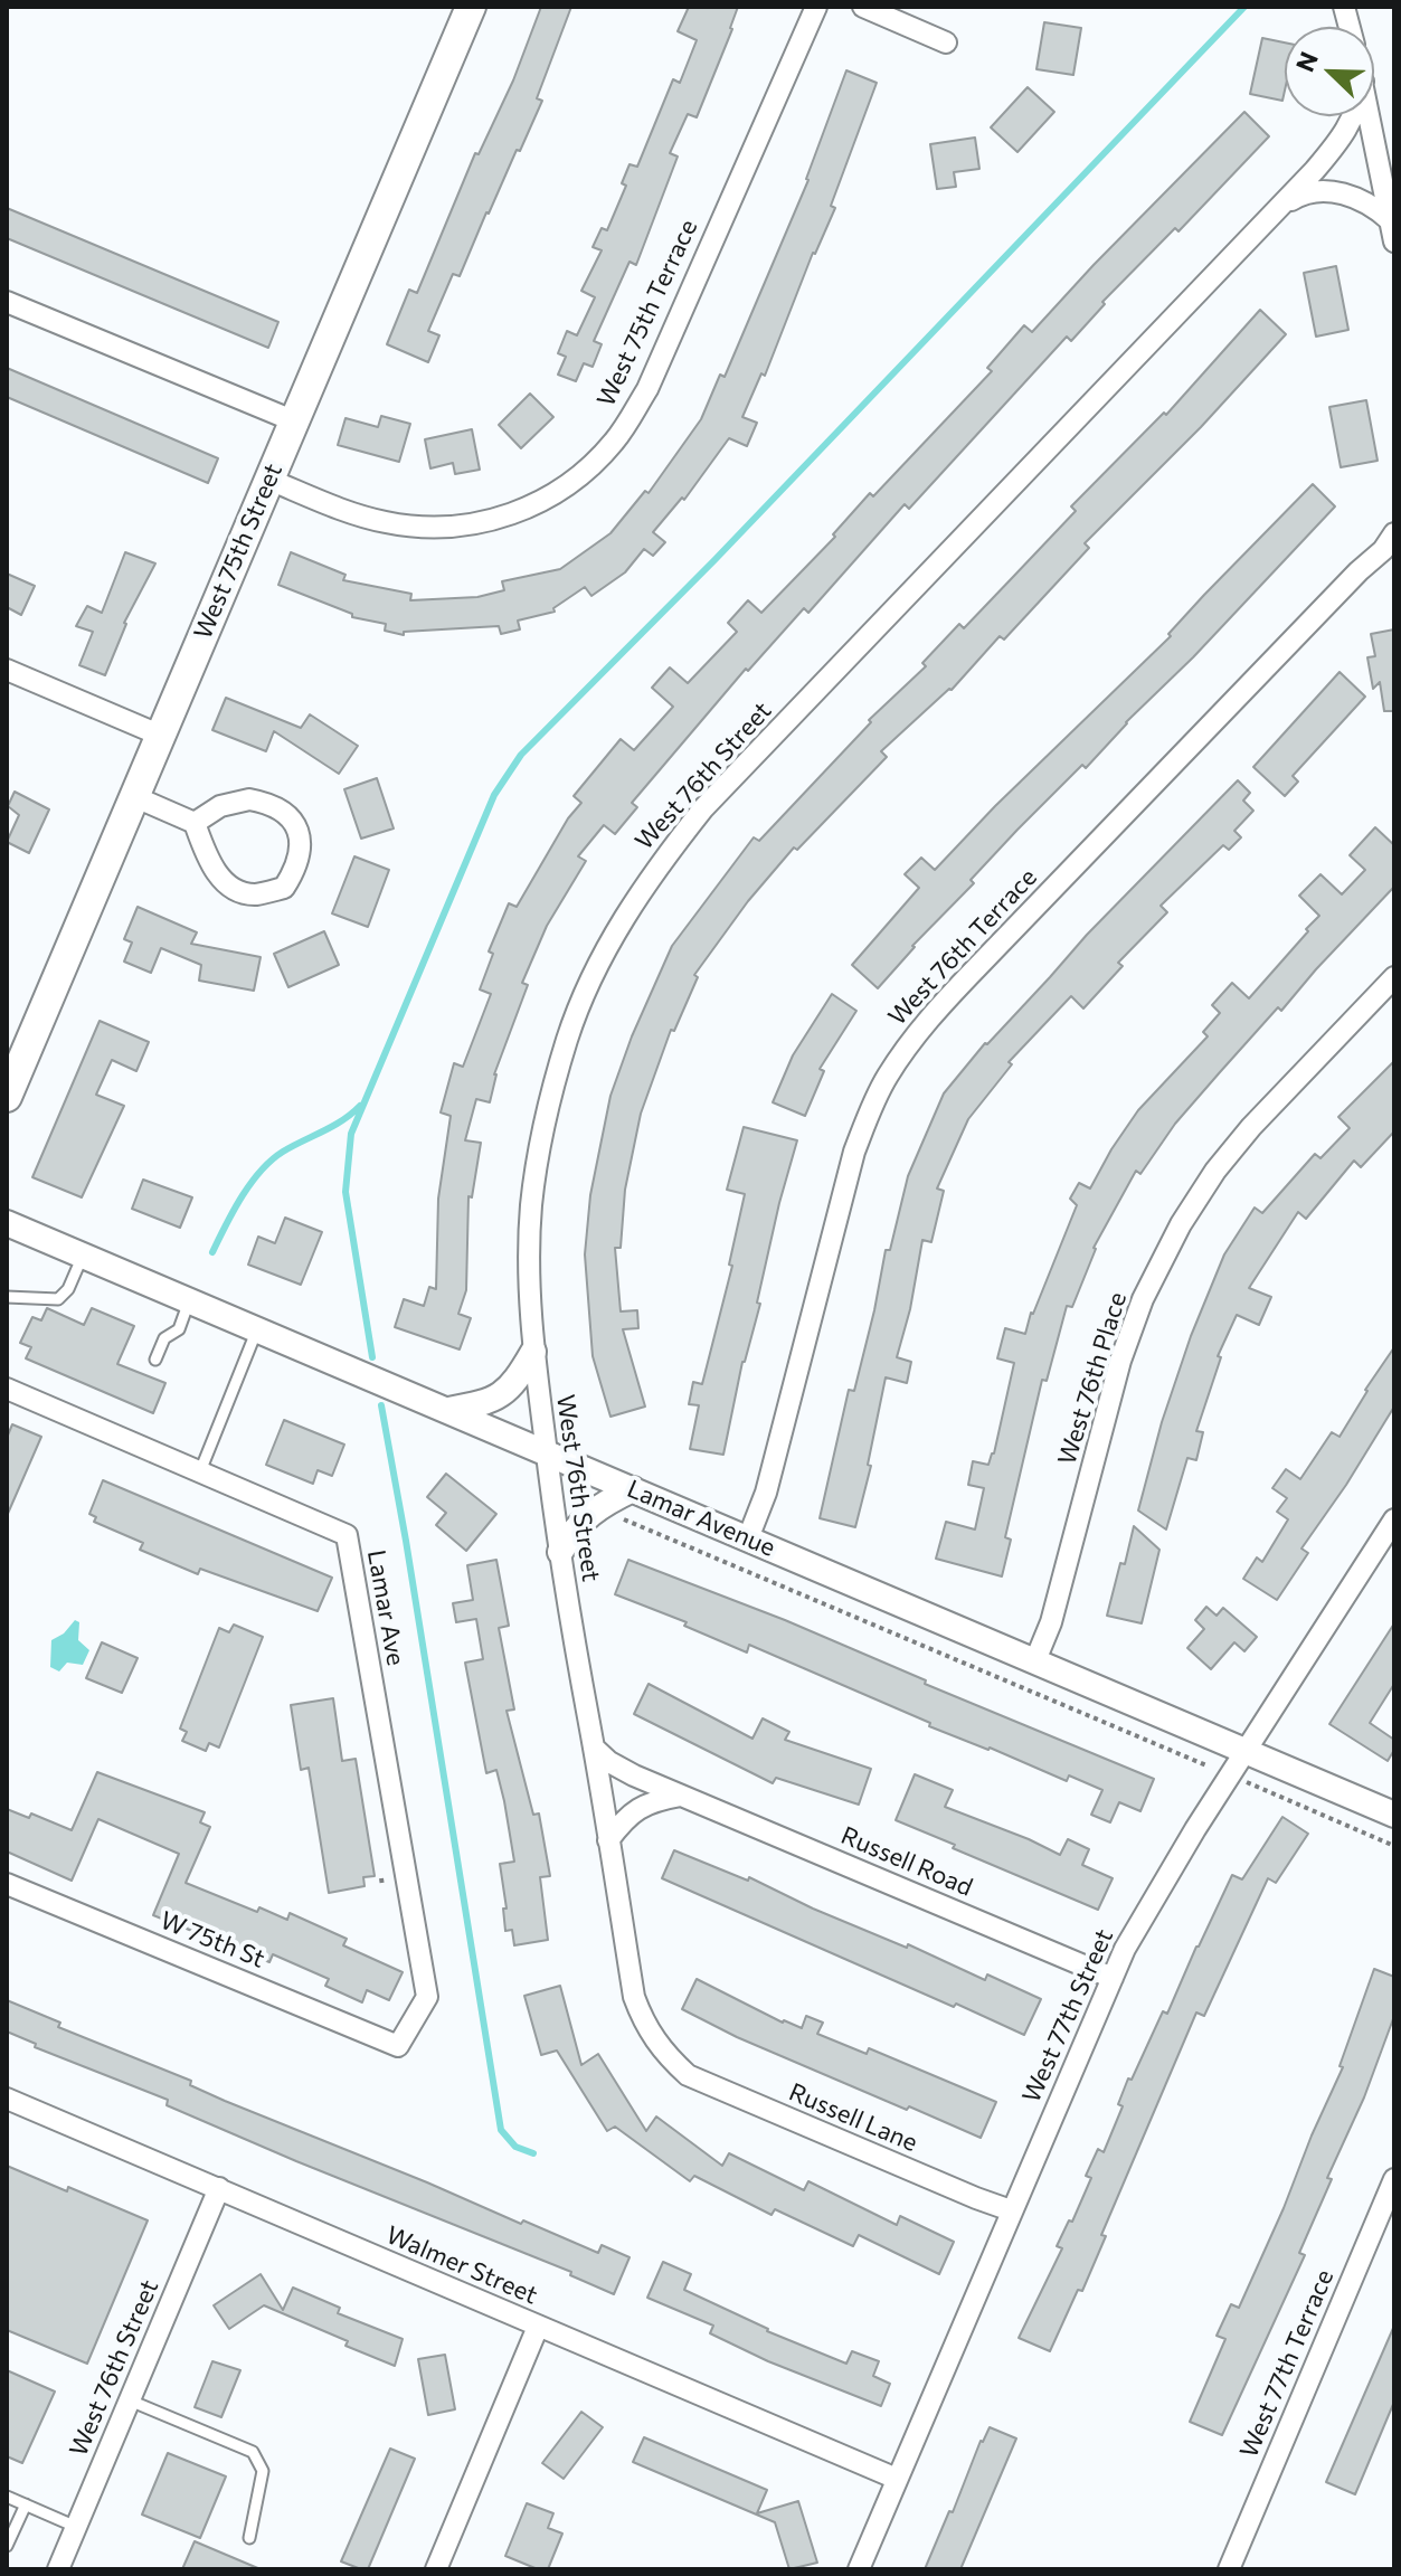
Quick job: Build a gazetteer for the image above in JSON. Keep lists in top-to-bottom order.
{
  "streets": {
    "main road": ["West 75th Street"],
    "street": [
      "West 75th Terrace",
      "West 76th Street",
      "West 76th Terrace",
      "West 76th Place",
      "Lamar Avenue",
      "Lamar Ave",
      "Russell Road",
      "W 75th St",
      "West 77th Street",
      "Russell Lane",
      "Walmer Street",
      "West 77th Terrace"
    ]
  },
  "crossings": [
    ["West 75th Terrace", "West 75th Street"],
    ["West 76th Street", "Lamar Avenue"],
    ["West 76th Street", "Russell Road"],
    ["West 76th Street", "Russell Lane"],
    ["West 76th Street", "Walmer Street"],
    ["West 76th Terrace", "Lamar Avenue"],
    ["West 76th Place", "Lamar Avenue"],
    ["Lamar Avenue", "West 77th Street"],
    ["Lamar Ave", "W 75th St"],
    ["Russell Road", "West 77th Street"],
    ["West 77th Street", "Russell Lane"],
    ["West 77th Street", "Walmer Street"]
  ],
  "north": "top left"
}
